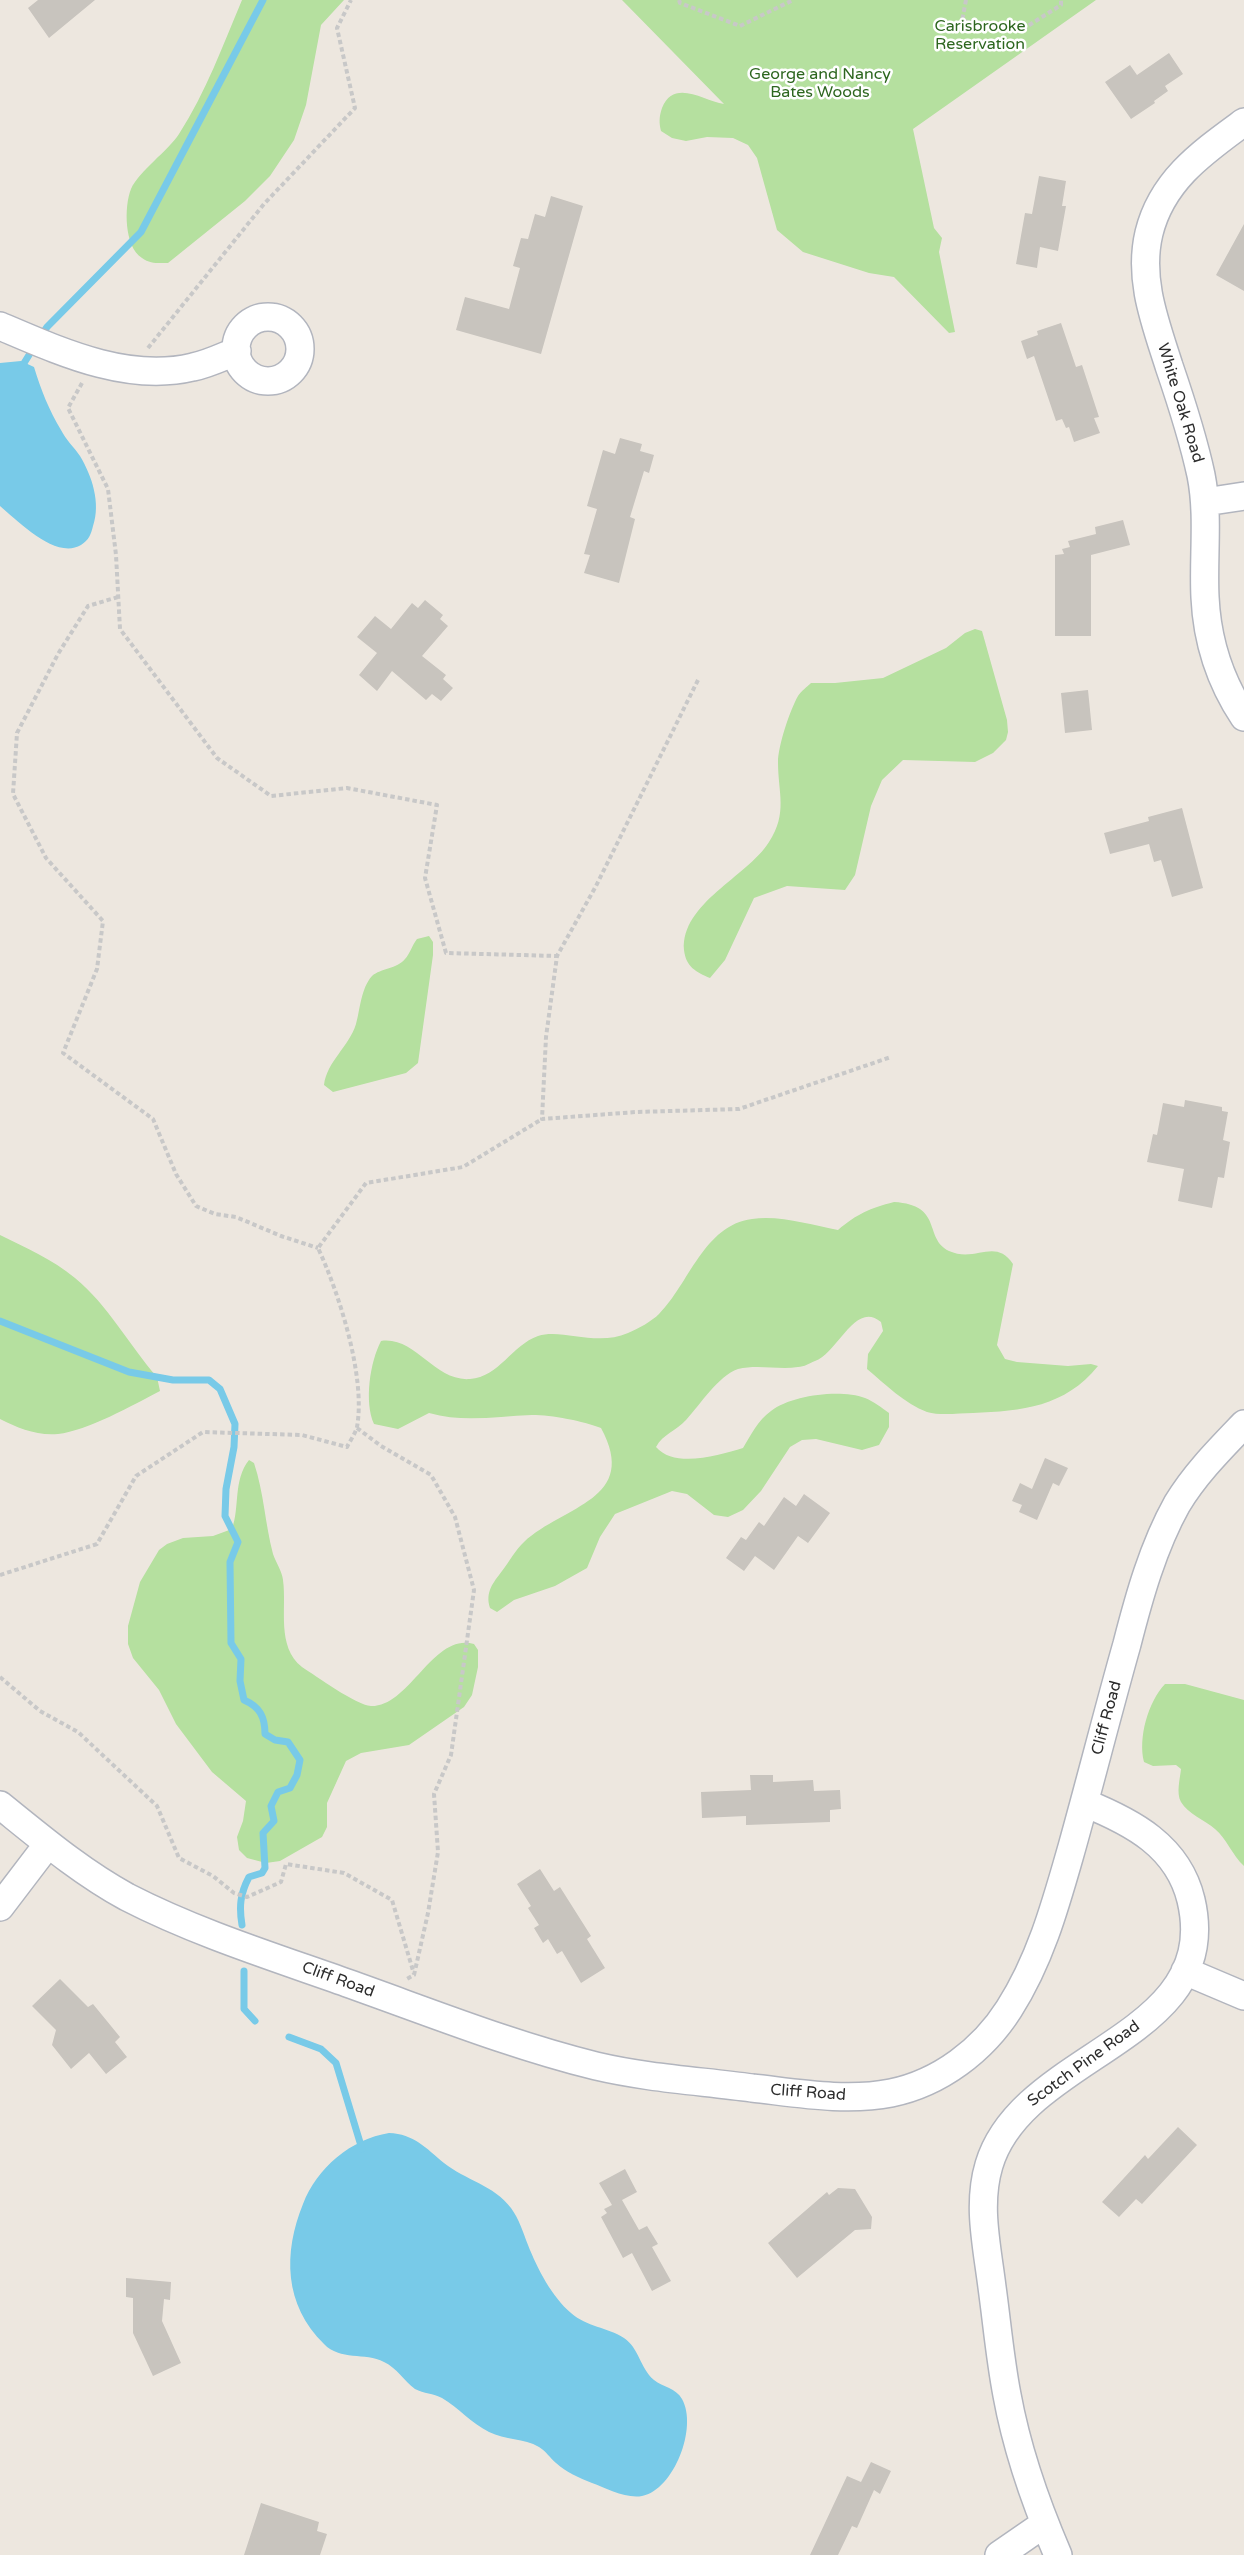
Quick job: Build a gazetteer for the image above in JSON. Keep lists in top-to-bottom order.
{
  "streets": {
    "street": ["White Oak Road", "Cliff Road", "Scotch Pine Road"]
  },
  "crossings": [
    ["Cliff Road", "Scotch Pine Road"]
  ],
  "parks": ["Carisbrooke Reservation", "George and Nancy Bates Woods"]
}
